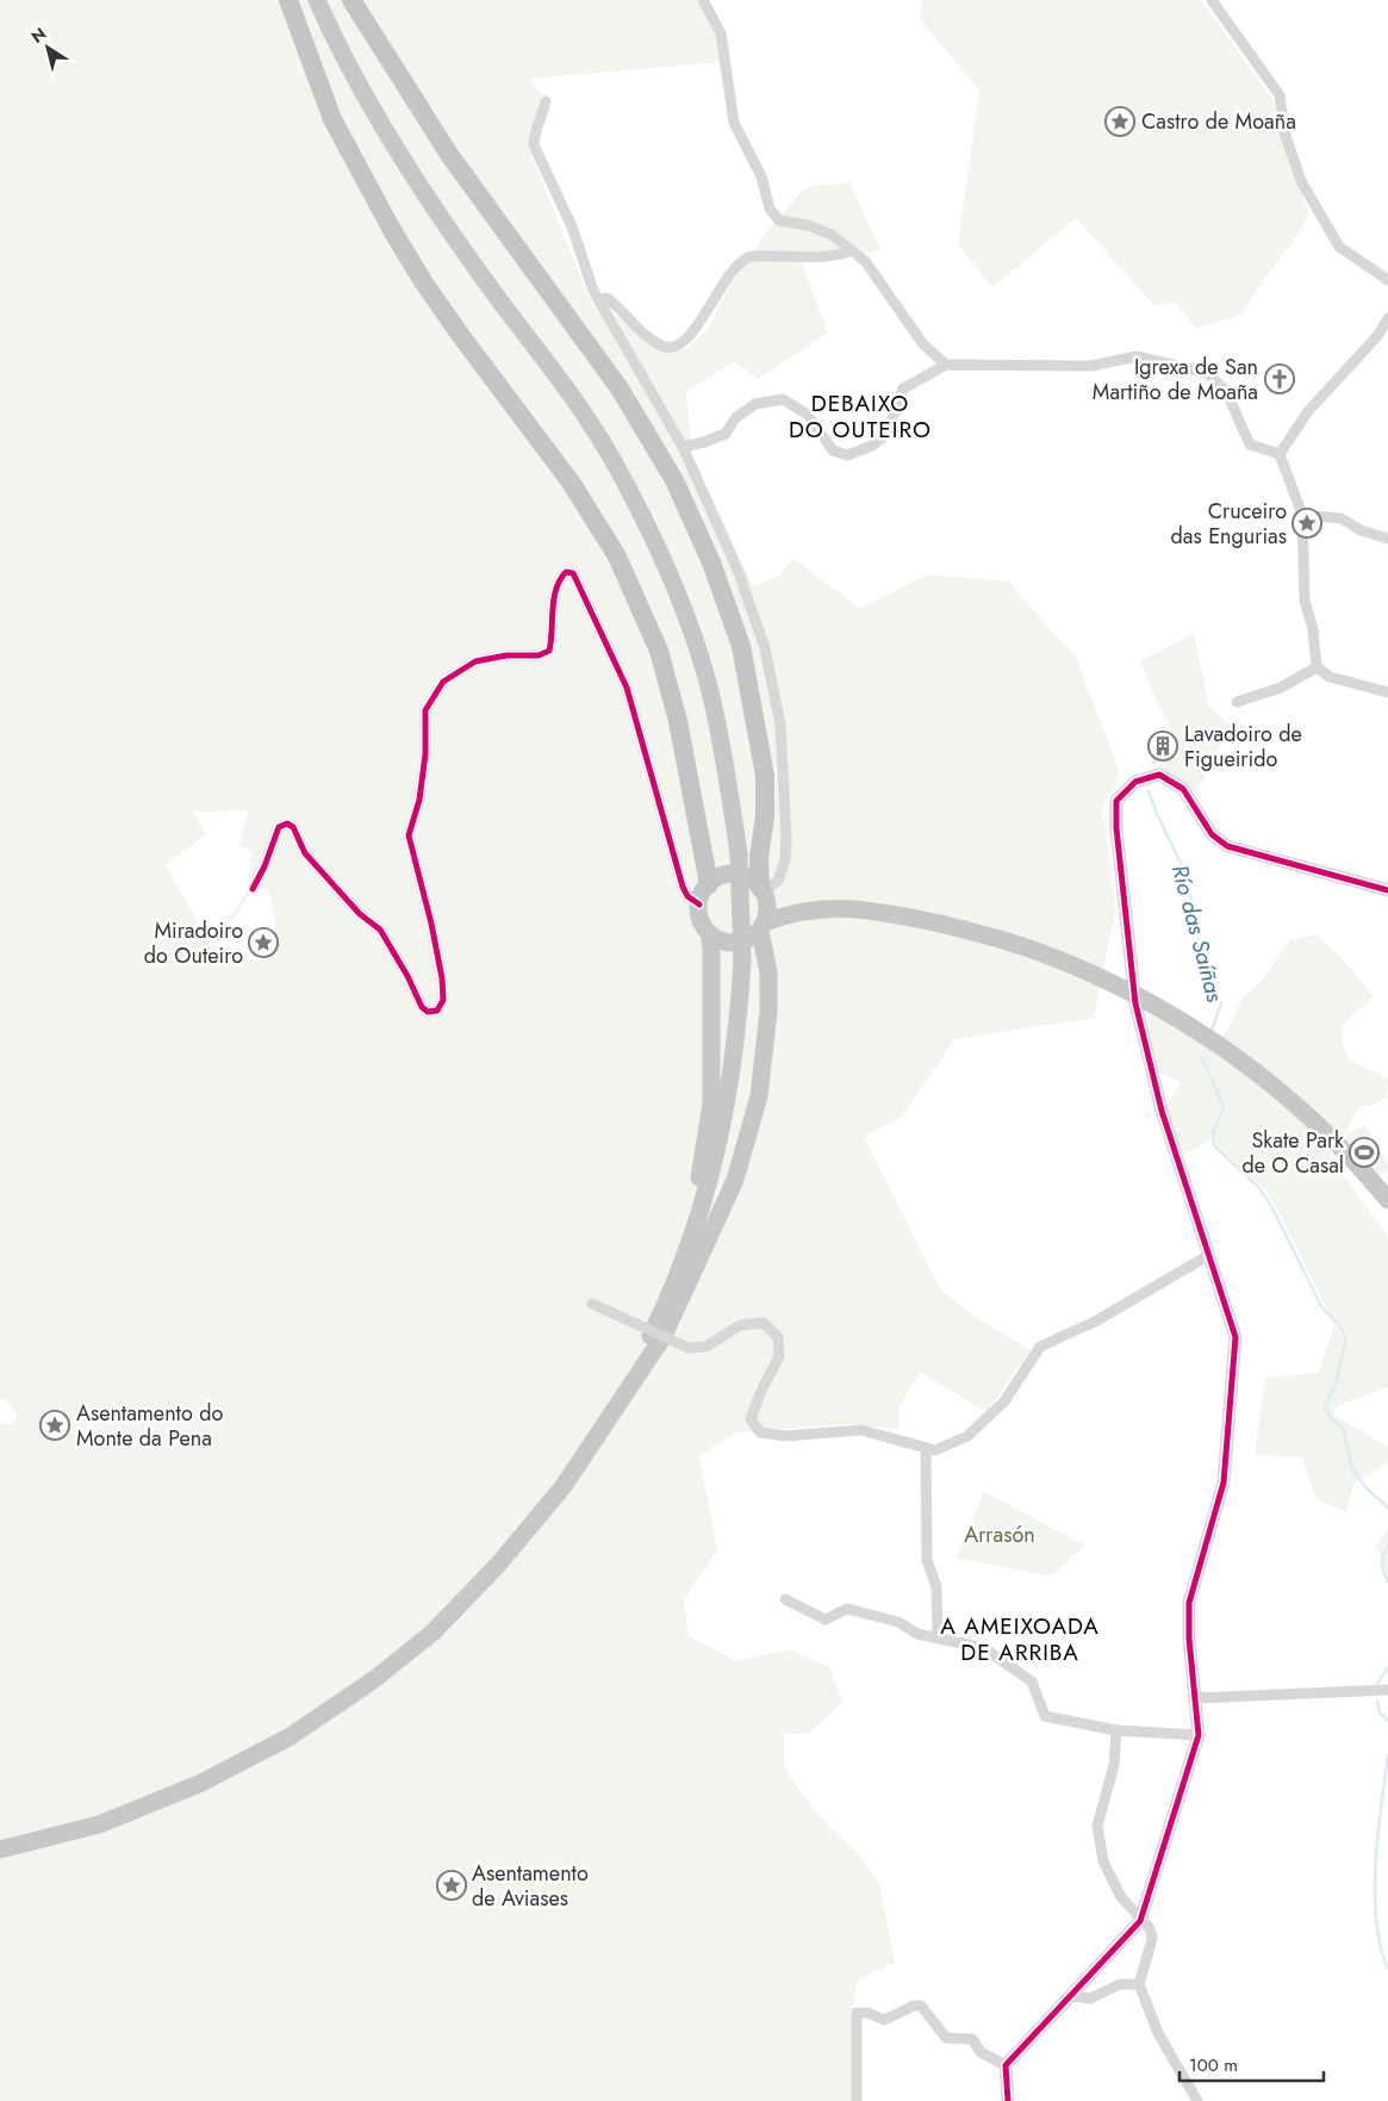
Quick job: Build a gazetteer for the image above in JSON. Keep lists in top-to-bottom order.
{
  "districts": ["DEBAIXO DO OUTEIRO", "A AMEIXOADA DE ARRIBA"],
  "water": ["Río das Saíñas"],
  "parks": ["Arrasón"],
  "places": {
    "place": [
      "Castro de Moaña",
      "Cruceiro das Engurias",
      "Miradoiro do Outeiro",
      "Asentamento do Monte da Pena",
      "Asentamento de Aviases"
    ],
    "church": ["Igrexa de San Martiño de Moaña"],
    "building": ["Lavadoiro de Figueirido"],
    "sports": ["Skate Park de O Casal"]
  },
  "scale_bar": "100 m",
  "north": "top left"
}
